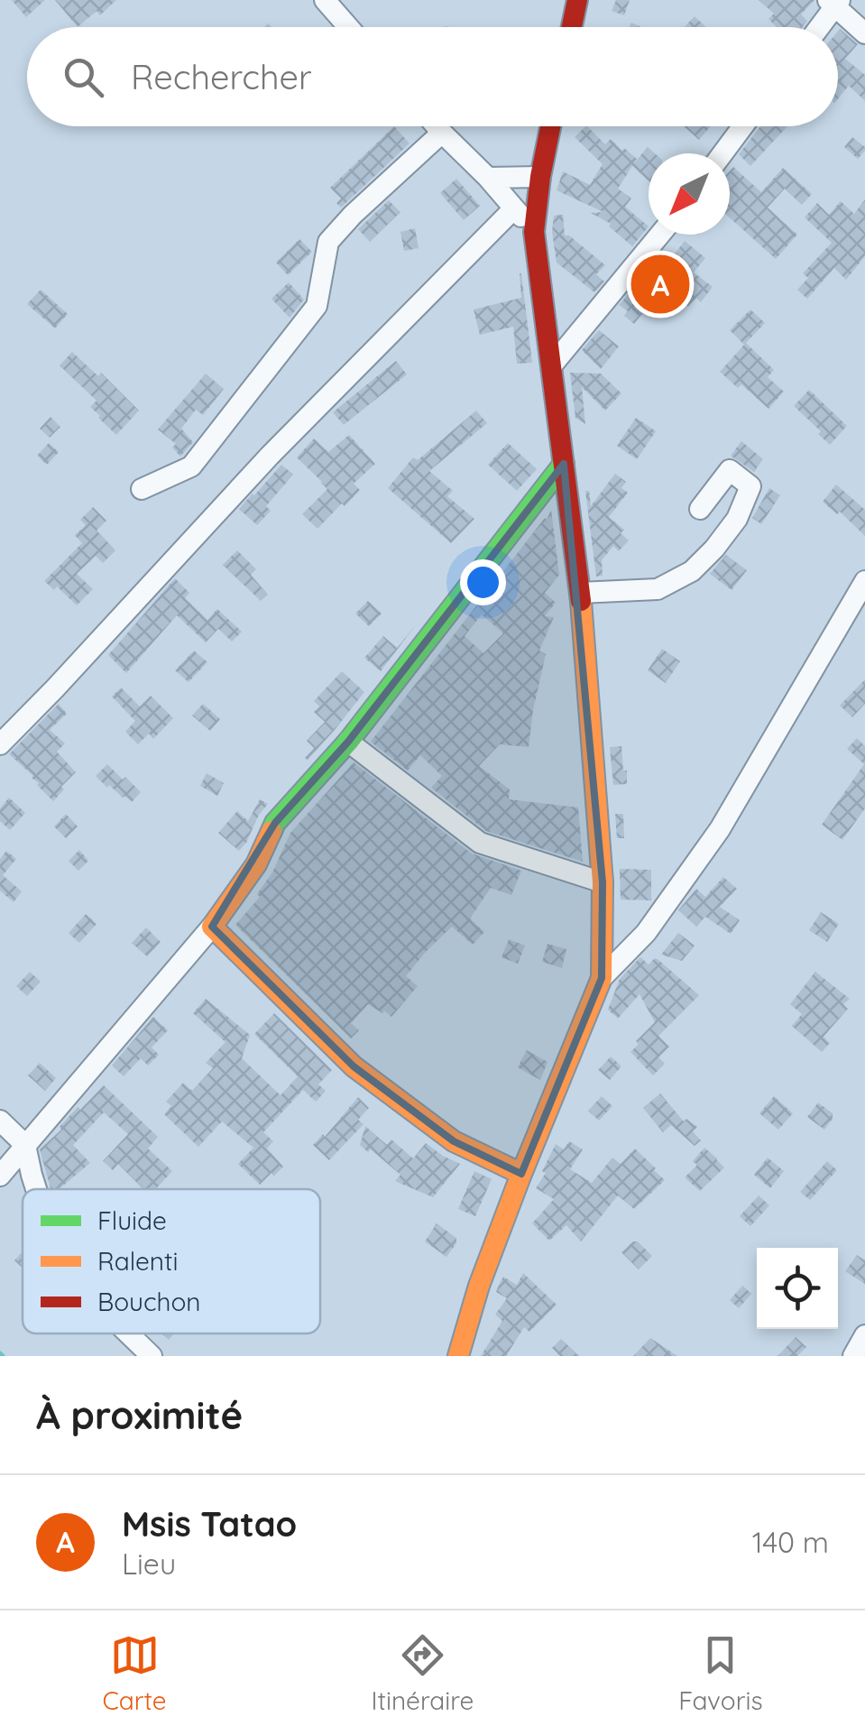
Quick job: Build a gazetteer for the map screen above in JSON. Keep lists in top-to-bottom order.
{
  "legend": ["Fluide", "Ralenti", "Bouchon"],
  "north": "bottom left",
  "page": {
    "search": "Rechercher",
    "pins": "A",
    "heading": "À proximité",
    "list": [
      {
        "mark": "A",
        "name": "Msis Tatao",
        "note": "Lieu",
        "value": "140 m"
      }
    ],
    "nav": ["Carte", "Itinéraire", "Favoris"]
  }
}
